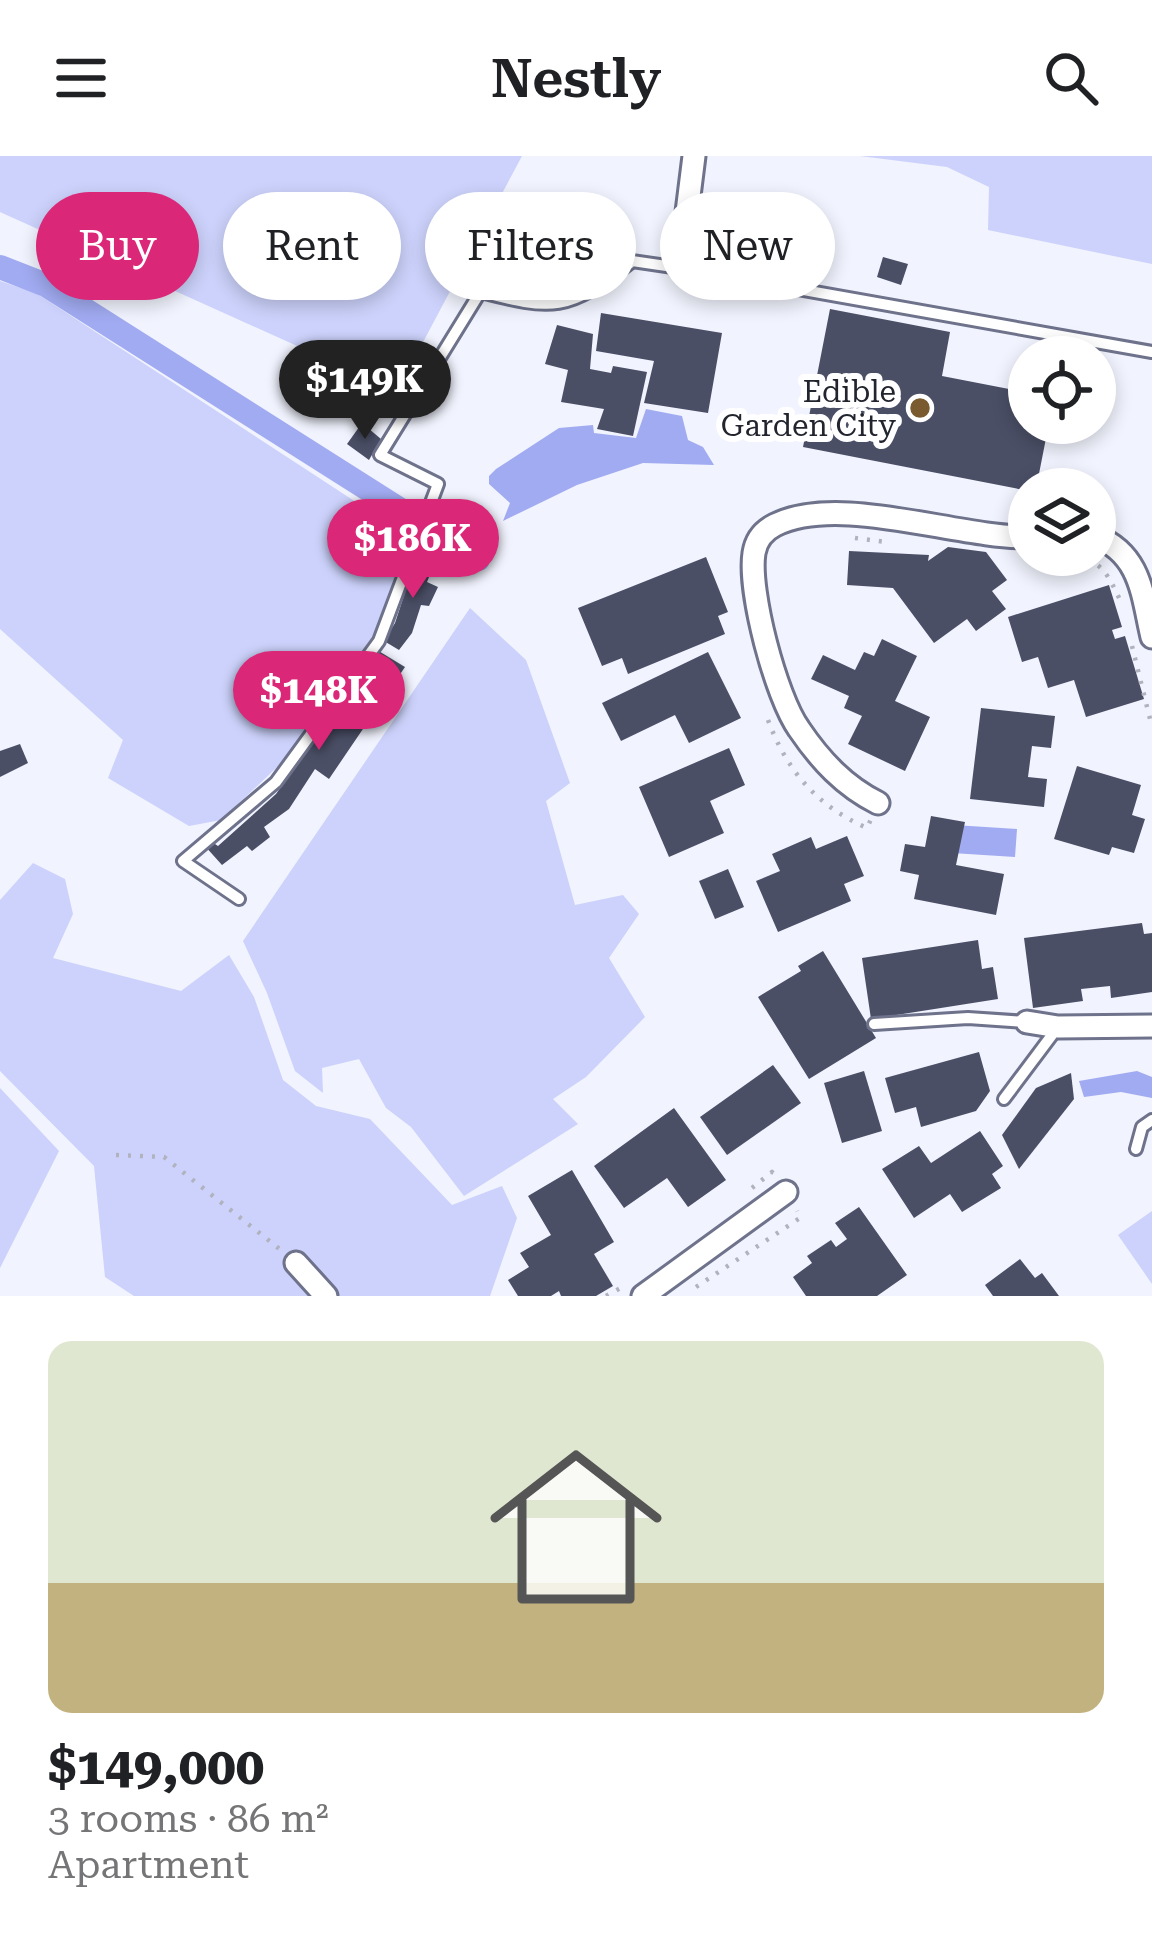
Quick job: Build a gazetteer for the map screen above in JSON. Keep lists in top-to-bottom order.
{
  "places": ["Edible Garden City"],
  "page": {
    "header": "Nestly",
    "chip": [
      "Buy",
      "Rent",
      "Filters",
      "New"
    ],
    "price": ["$149K", "$186K", "$148K"],
    "list": [
      {
        "name": "$149,000",
        "note": "3 rooms · 86 m² · Apartment"
      }
    ]
  }
}
